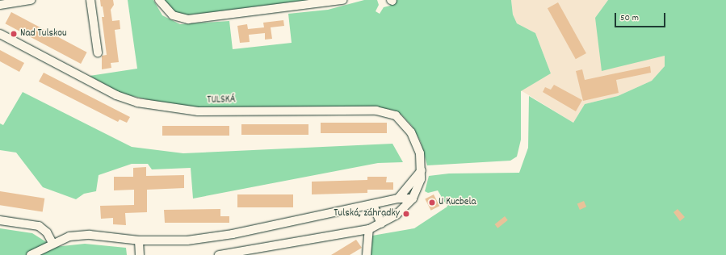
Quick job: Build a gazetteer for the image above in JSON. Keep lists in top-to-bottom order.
{
  "streets": {
    "street": ["TULSKÁ"]
  },
  "places": ["Nad Tulskou", "U Kucbela", "Tulská, záhradky"],
  "scale_bar": "50 m"
}
